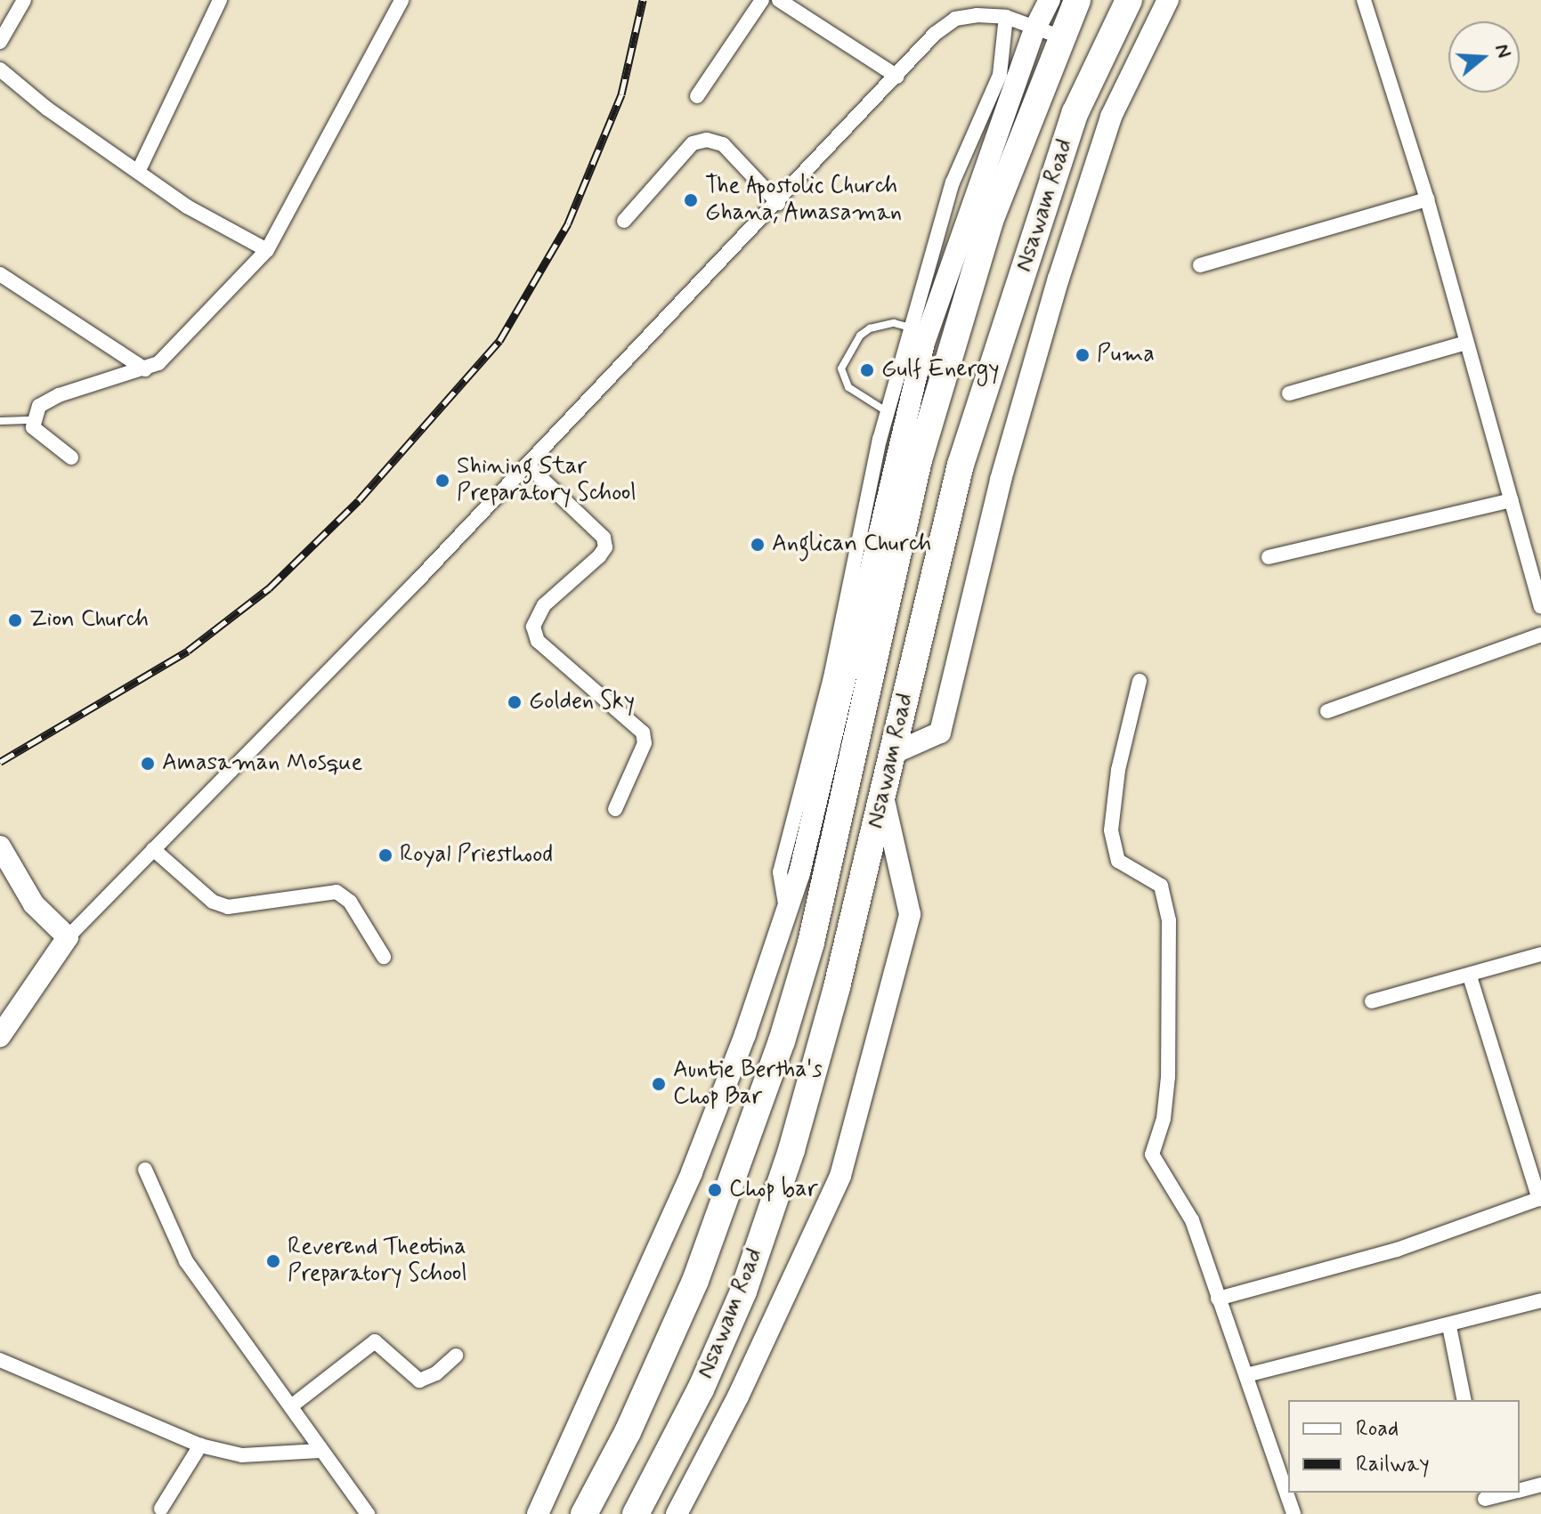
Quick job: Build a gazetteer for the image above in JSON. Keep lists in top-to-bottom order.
{
  "streets": {
    "highway": ["Nsawam Road"]
  },
  "places": [
    "The Apostolic Church Ghana, Amasaman",
    "Puma",
    "Gulf Energy",
    "Shining Star Preparatory School",
    "Anglican Church",
    "Zion Church",
    "Golden Sky",
    "Amasaman Mosque",
    "Royal Priesthood",
    "Auntie Bertha's Chop Bar",
    "Chop bar",
    "Reverend Theotina Preparatory School"
  ],
  "legend": ["Road", "Railway"],
  "north": "right"
}
